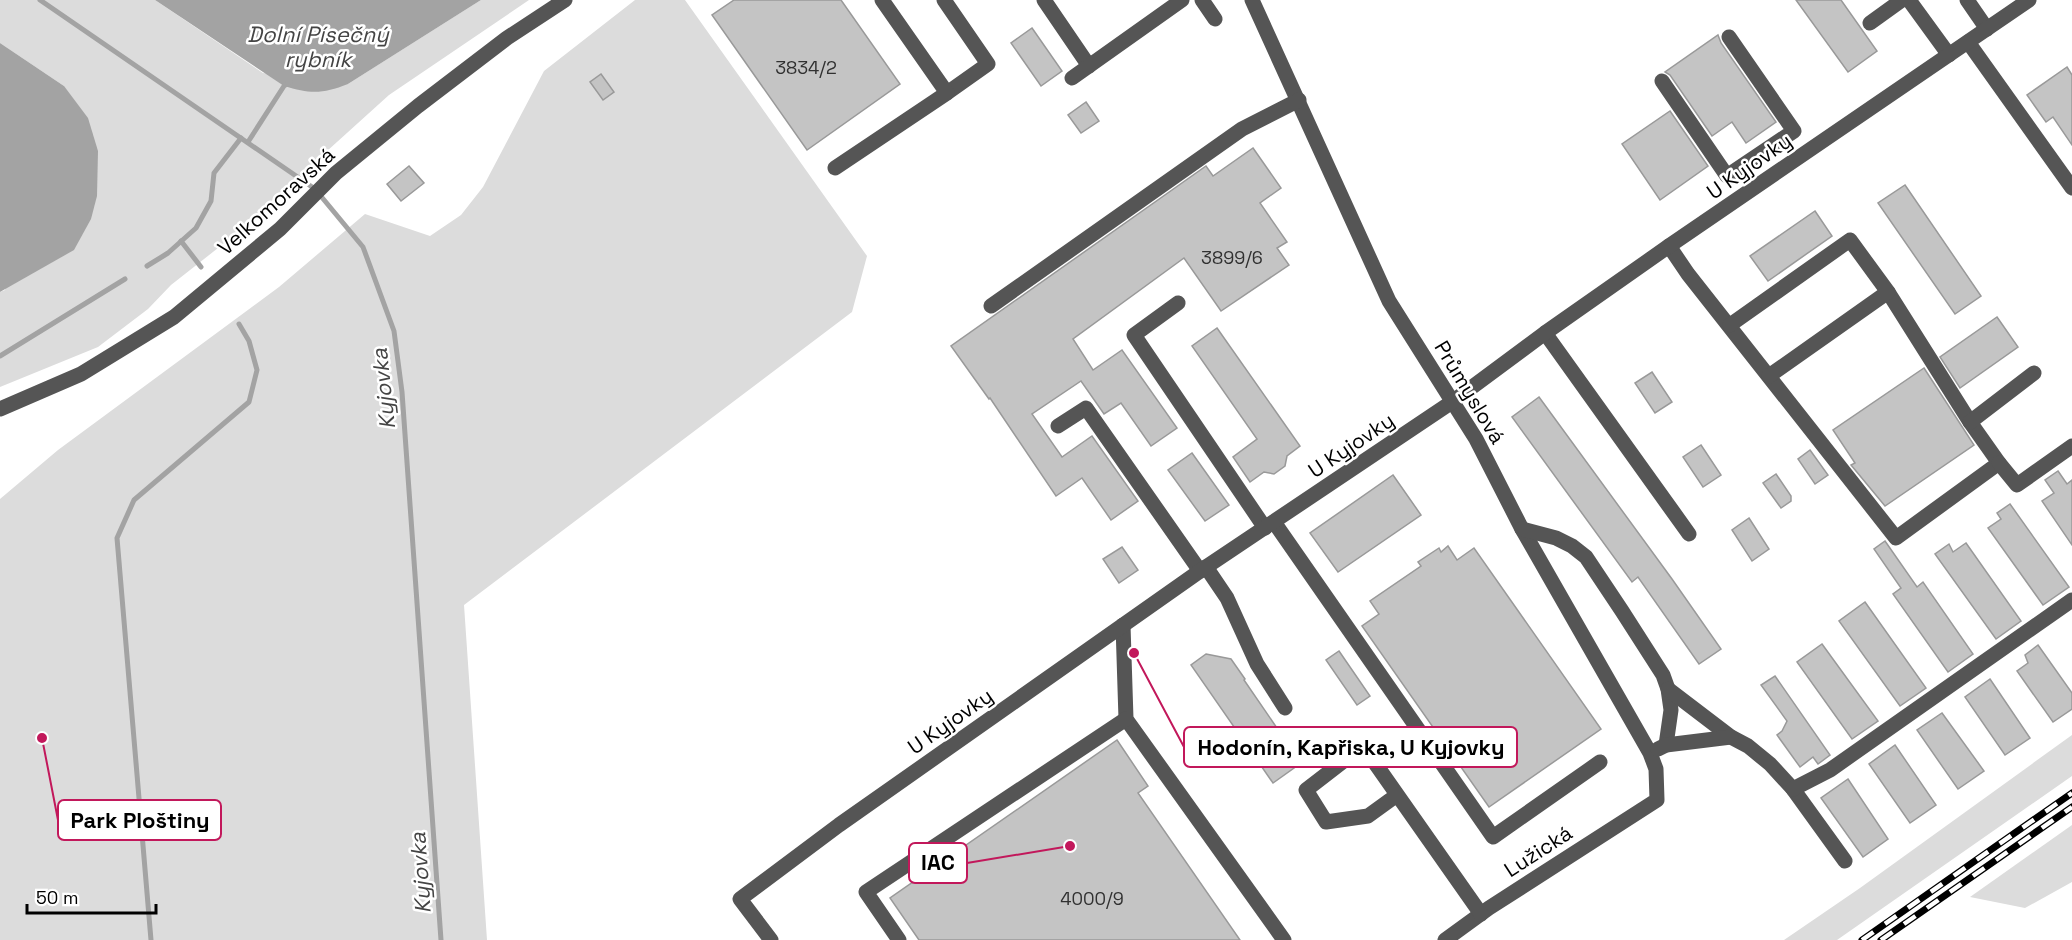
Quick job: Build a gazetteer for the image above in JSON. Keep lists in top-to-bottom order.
{
  "streets": {
    "street": [
      "U Kyjovky",
      "Velkomoravská",
      "Průmyslová",
      "Lužická"
    ]
  },
  "crossings": [
    ["U Kyjovky", "Průmyslová"],
    ["Průmyslová", "Lužická"]
  ],
  "water": ["Dolní Písečný rybník", "Kyjovka"],
  "places": ["Hodonín, Kapřiska, U Kyjovky", "Park Ploštiny", "IAC"],
  "house_numbers": ["3834/2", "3899/6", "4000/9"],
  "scale_bar": "50 m"
}
